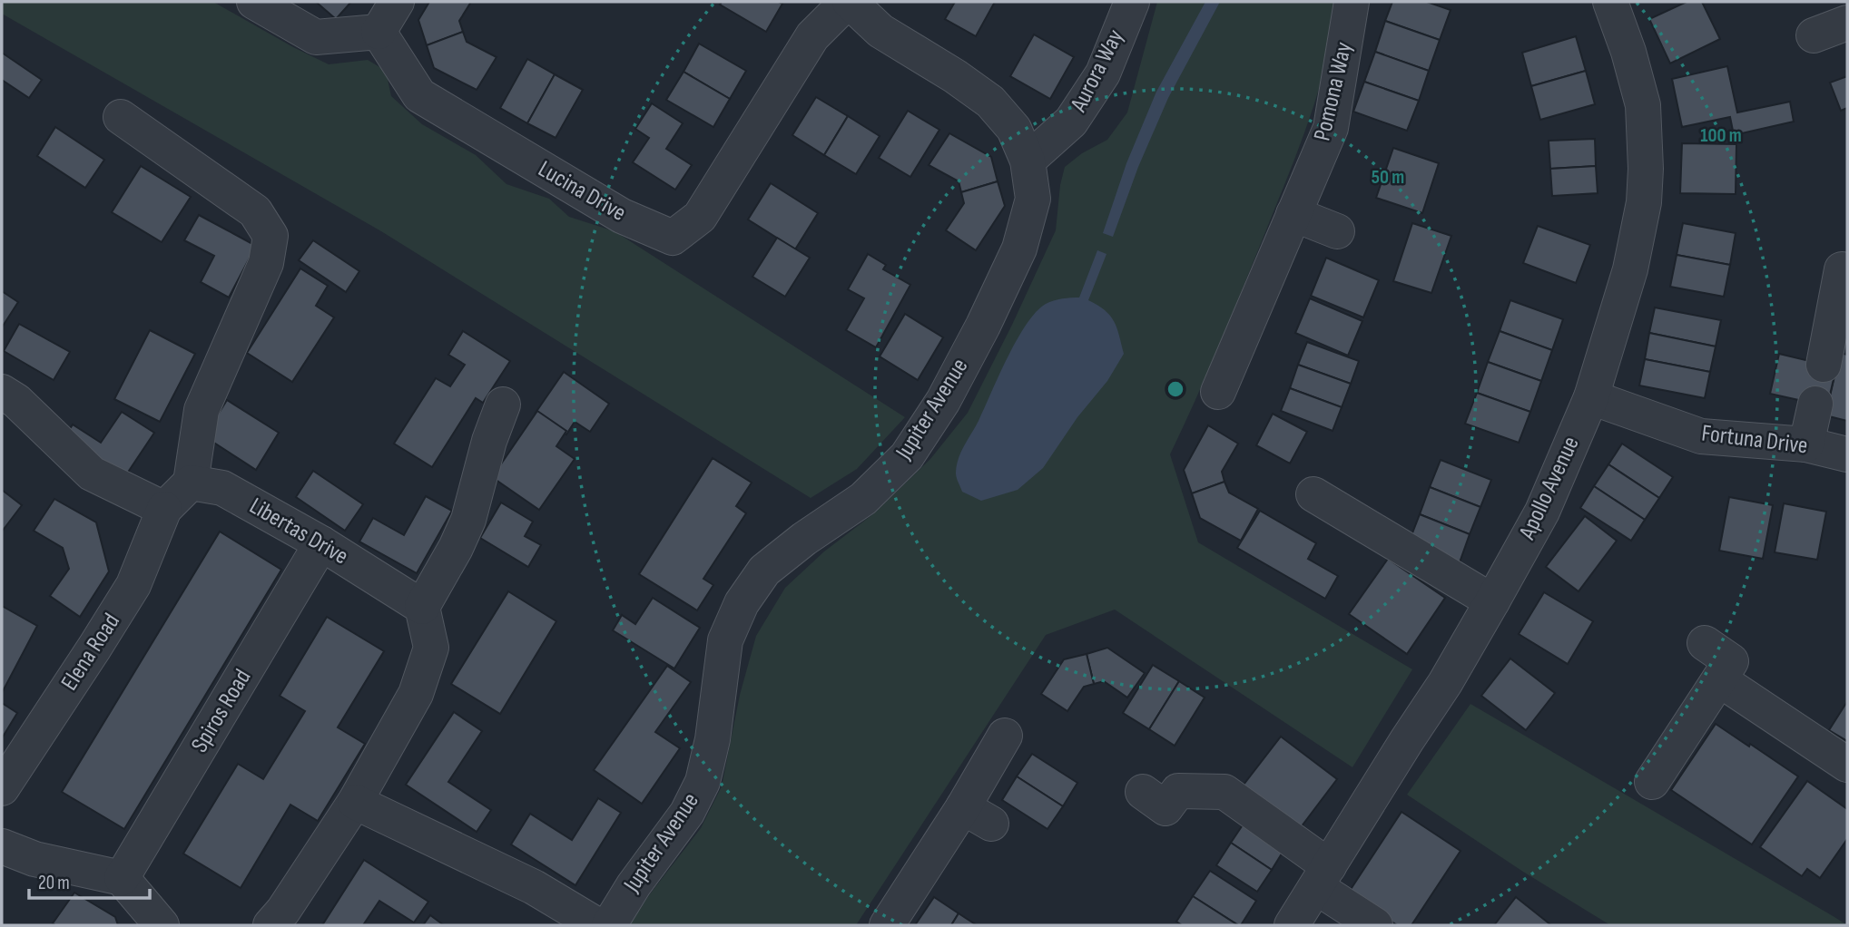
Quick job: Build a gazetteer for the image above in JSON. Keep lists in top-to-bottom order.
{
  "streets": {
    "street": [
      "Aurora Way",
      "Pomona Way",
      "Lucina Drive",
      "Jupiter Avenue",
      "Fortuna Drive",
      "Apollo Avenue",
      "Libertas Drive",
      "Elena Road",
      "Spiros Road"
    ]
  },
  "crossings": [
    ["Aurora Way", "Jupiter Avenue"],
    ["Lucina Drive", "Jupiter Avenue"],
    ["Fortuna Drive", "Apollo Avenue"],
    ["Libertas Drive", "Spiros Road"]
  ],
  "scale_bar": "20 m",
  "rings": ["100 m", "50 m"]
}
